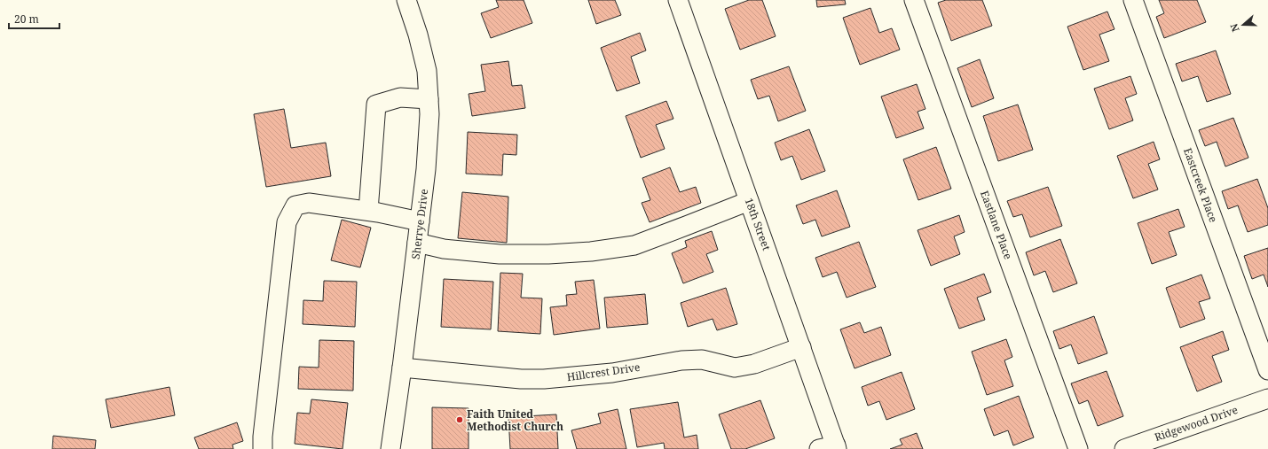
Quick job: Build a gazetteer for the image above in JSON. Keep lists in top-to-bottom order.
{
  "streets": {
    "street": [
      "Eastcreek Place",
      "Sherrye Drive",
      "18th Street",
      "Eastlane Place",
      "Hillcrest Drive",
      "Ridgewood Drive"
    ]
  },
  "crossings": [
    ["Sherrye Drive", "Hillcrest Drive"],
    ["18th Street", "Hillcrest Drive"]
  ],
  "places": ["Faith United Methodist Church"],
  "scale_bar": "20 m",
  "north": "left"
}
